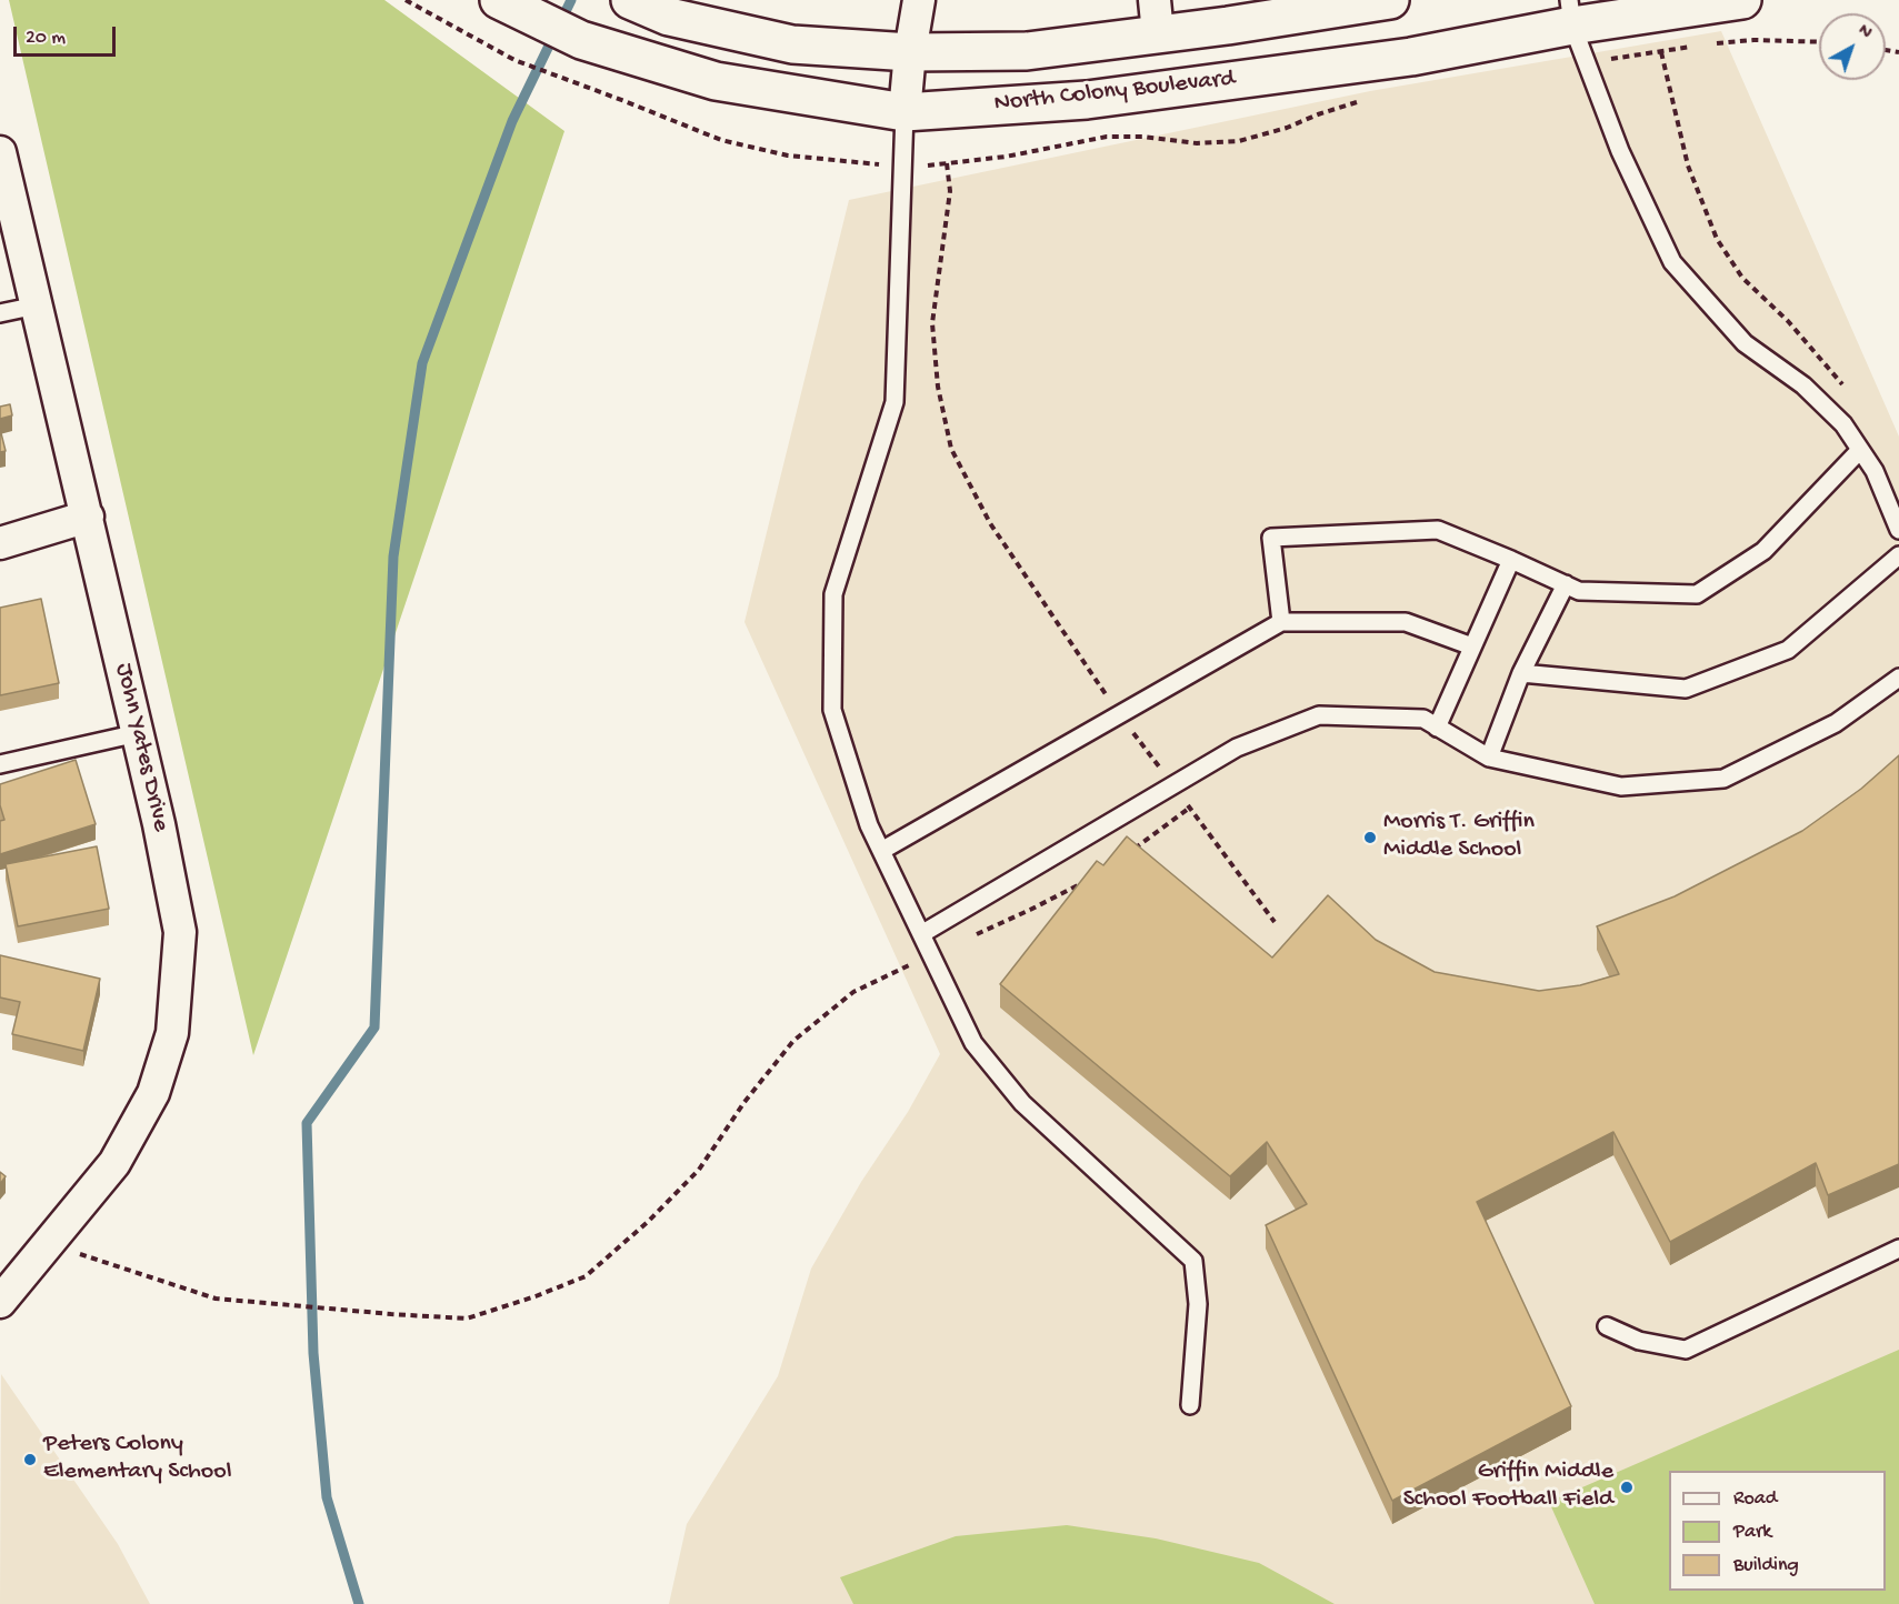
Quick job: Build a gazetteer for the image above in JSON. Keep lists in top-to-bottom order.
{
  "streets": {
    "main road": ["North Colony Boulevard"],
    "street": ["John Yates Drive"]
  },
  "places": ["Morris T. Griffin Middle School", "Peters Colony Elementary School", "Griffin Middle School Football Field"],
  "legend": ["Road", "Park", "Building"],
  "scale_bar": "20 m",
  "north": "top right"
}
